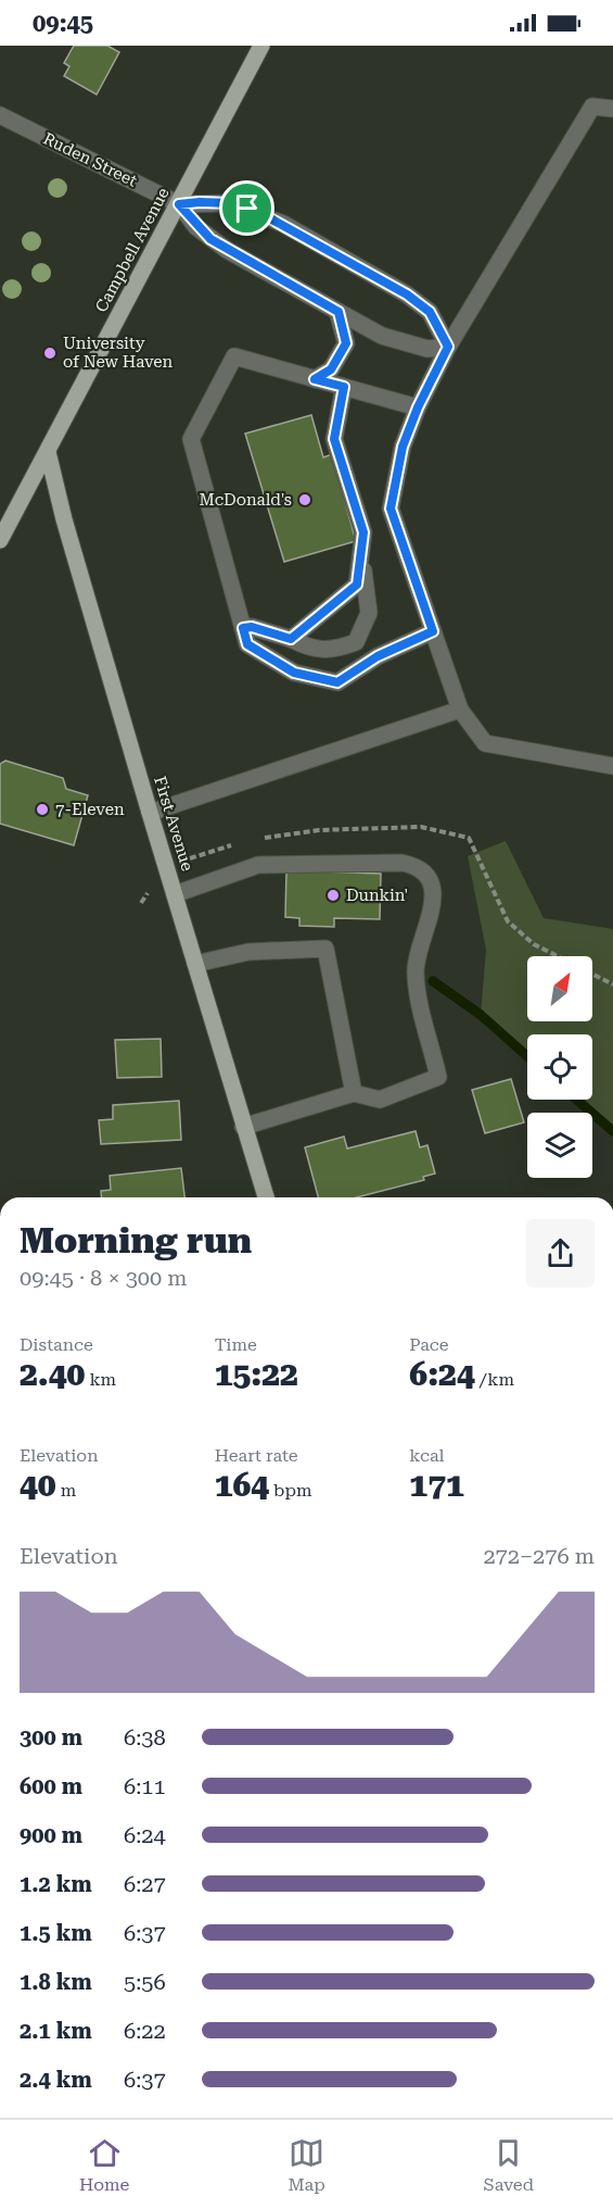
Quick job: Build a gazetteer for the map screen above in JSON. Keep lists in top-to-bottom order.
{
  "streets": {
    "main road": ["Campbell Avenue", "First Avenue"],
    "street": ["Ruden Street"]
  },
  "crossings": [
    ["Ruden Street", "Campbell Avenue"],
    ["Campbell Avenue", "First Avenue"]
  ],
  "places": [
    "University of New Haven",
    "McDonald's",
    "7-Eleven",
    "Dunkin'"
  ],
  "north": "top right",
  "page": {
    "status": "09:45",
    "heading": ["Morning run", "09:45 · 8 × 300 m"],
    "stats": [
      ["Distance", "2.40 km"],
      ["Time", "15:22"],
      ["Pace", "6:24 /km"],
      ["Elevation", "40 m"],
      ["Heart rate", "164 bpm"],
      ["kcal", "171"]
    ],
    "chart": ["Elevation", "272–276 m"],
    "list": [
      {
        "name": "300 m",
        "note": "6:38"
      },
      {
        "name": "600 m",
        "note": "6:11"
      },
      {
        "name": "900 m",
        "note": "6:24"
      },
      {
        "name": "1.2 km",
        "note": "6:27"
      },
      {
        "name": "1.5 km",
        "note": "6:37"
      },
      {
        "name": "1.8 km",
        "note": "5:56"
      },
      {
        "name": "2.1 km",
        "note": "6:22"
      },
      {
        "name": "2.4 km",
        "note": "6:37"
      }
    ],
    "tabs": ["Home", "Map", "Saved"]
  }
}
